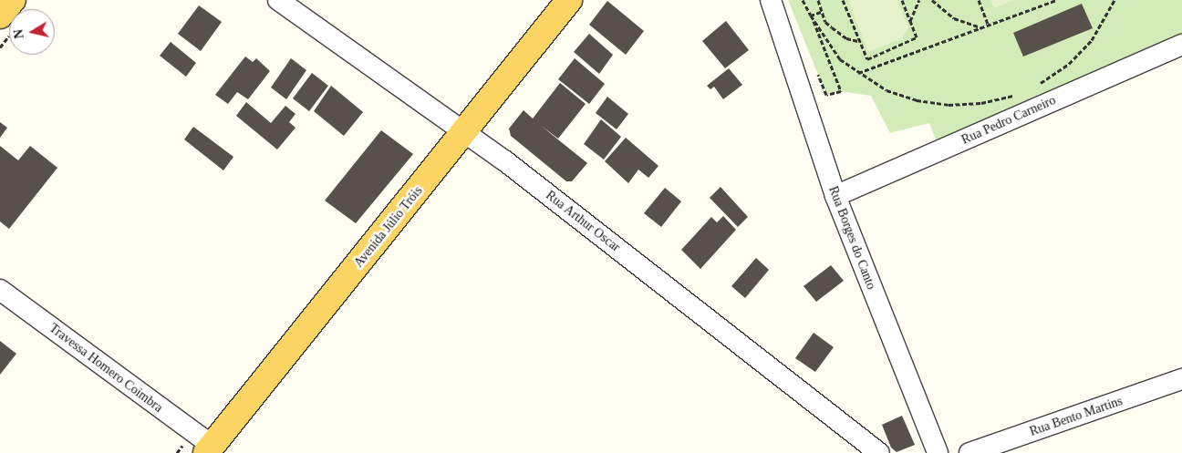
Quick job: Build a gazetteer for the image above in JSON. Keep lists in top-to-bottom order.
{
  "streets": {
    "main road": ["Avenida Júlio Tróis"],
    "street": [
      "Rua Pedro Carneiro",
      "Rua Arthur Oscar",
      "Rua Borges do Canto",
      "Travessa Homero Coimbra",
      "Rua Bento Martins"
    ]
  },
  "crossings": [
    ["Rua Pedro Carneiro", "Rua Borges do Canto"],
    ["Rua Arthur Oscar", "Avenida Júlio Tróis"],
    ["Avenida Júlio Tróis", "Travessa Homero Coimbra"]
  ],
  "north": "left"
}
